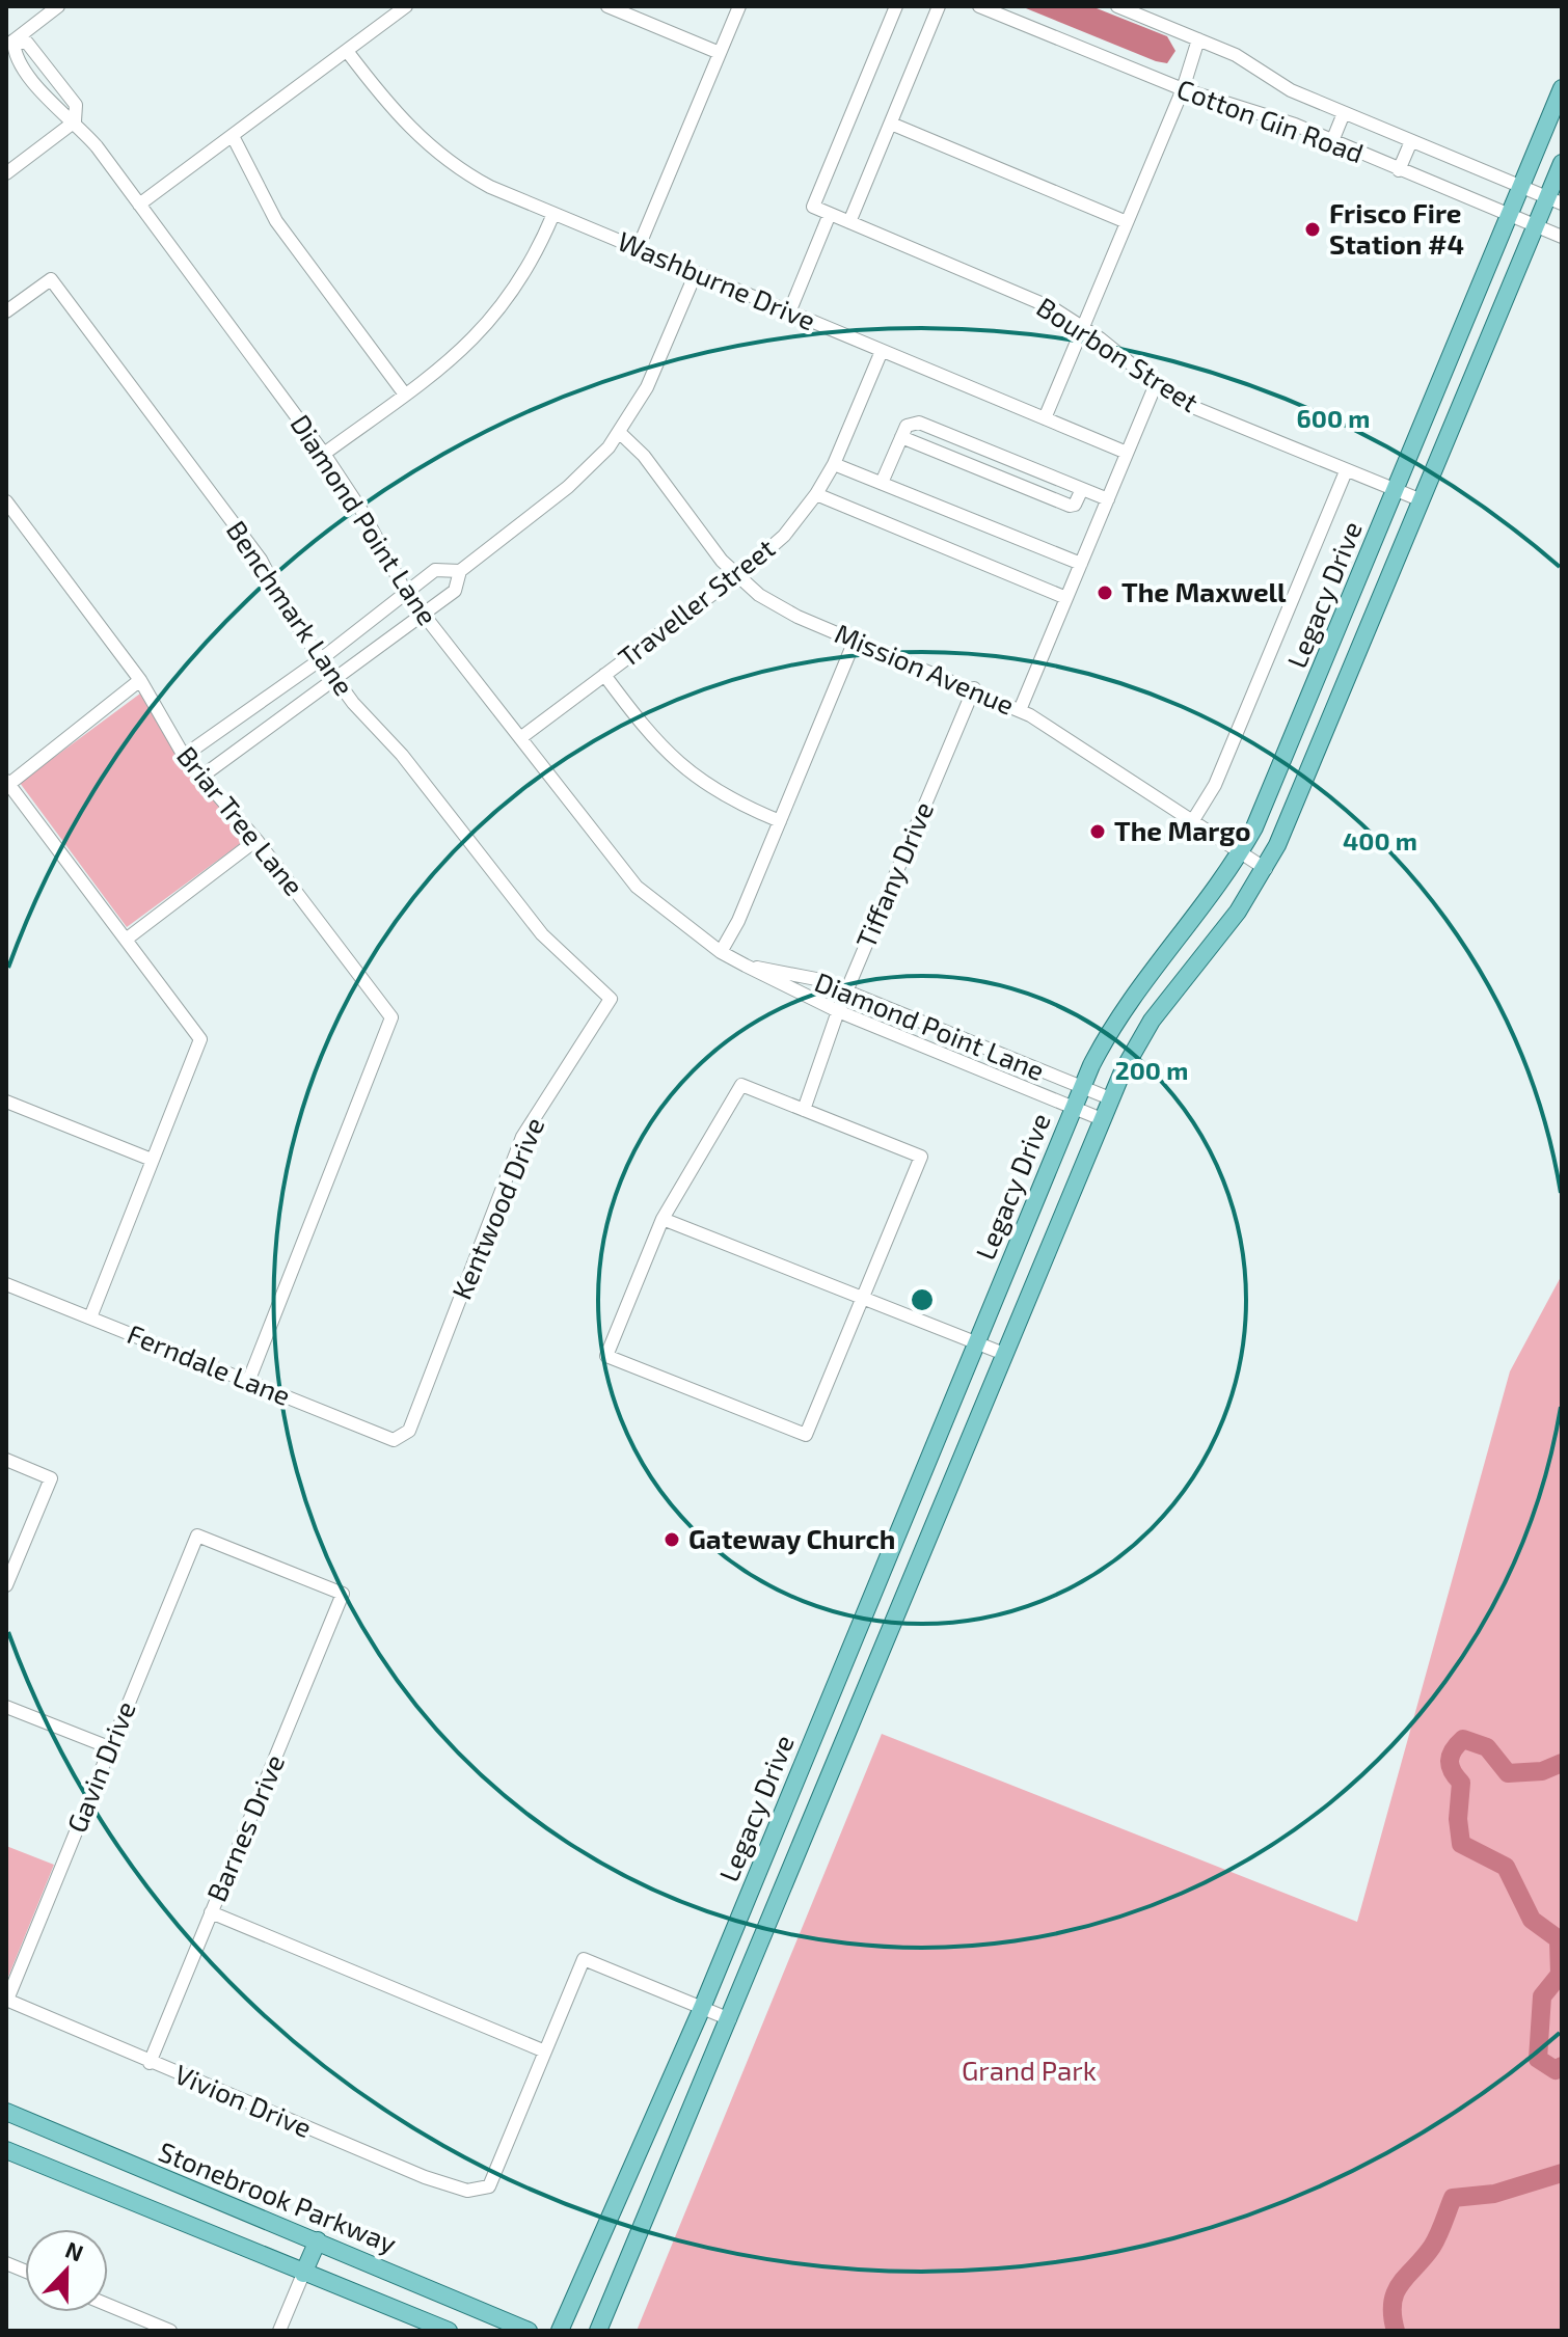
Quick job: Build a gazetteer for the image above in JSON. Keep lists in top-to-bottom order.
{
  "streets": {
    "main road": ["Legacy Drive", "Stonebrook Parkway"],
    "street": [
      "Cotton Gin Road",
      "Washburne Drive",
      "Bourbon Street",
      "Diamond Point Lane",
      "Traveller Street",
      "Benchmark Lane",
      "Mission Avenue",
      "Briar Tree Lane",
      "Tiffany Drive",
      "Kentwood Drive",
      "Ferndale Lane",
      "Gavin Drive",
      "Barnes Drive",
      "Vivion Drive"
    ]
  },
  "crossings": [
    ["Cotton Gin Road", "Legacy Drive"],
    ["Washburne Drive", "Traveller Street"],
    ["Bourbon Street", "Legacy Drive"],
    ["Diamond Point Lane", "Legacy Drive"],
    ["Diamond Point Lane", "Traveller Street"],
    ["Diamond Point Lane", "Tiffany Drive"],
    ["Legacy Drive", "Mission Avenue"],
    ["Traveller Street", "Mission Avenue"],
    ["Benchmark Lane", "Kentwood Drive"],
    ["Mission Avenue", "Tiffany Drive"],
    ["Briar Tree Lane", "Ferndale Lane"],
    ["Kentwood Drive", "Ferndale Lane"],
    ["Gavin Drive", "Barnes Drive"],
    ["Gavin Drive", "Vivion Drive"],
    ["Barnes Drive", "Vivion Drive"]
  ],
  "parks": ["Grand Park"],
  "places": [
    "Frisco Fire Station #4",
    "The Maxwell",
    "The Margo",
    "Gateway Church"
  ],
  "north": "top",
  "rings": ["600 m", "400 m", "200 m"]
}
